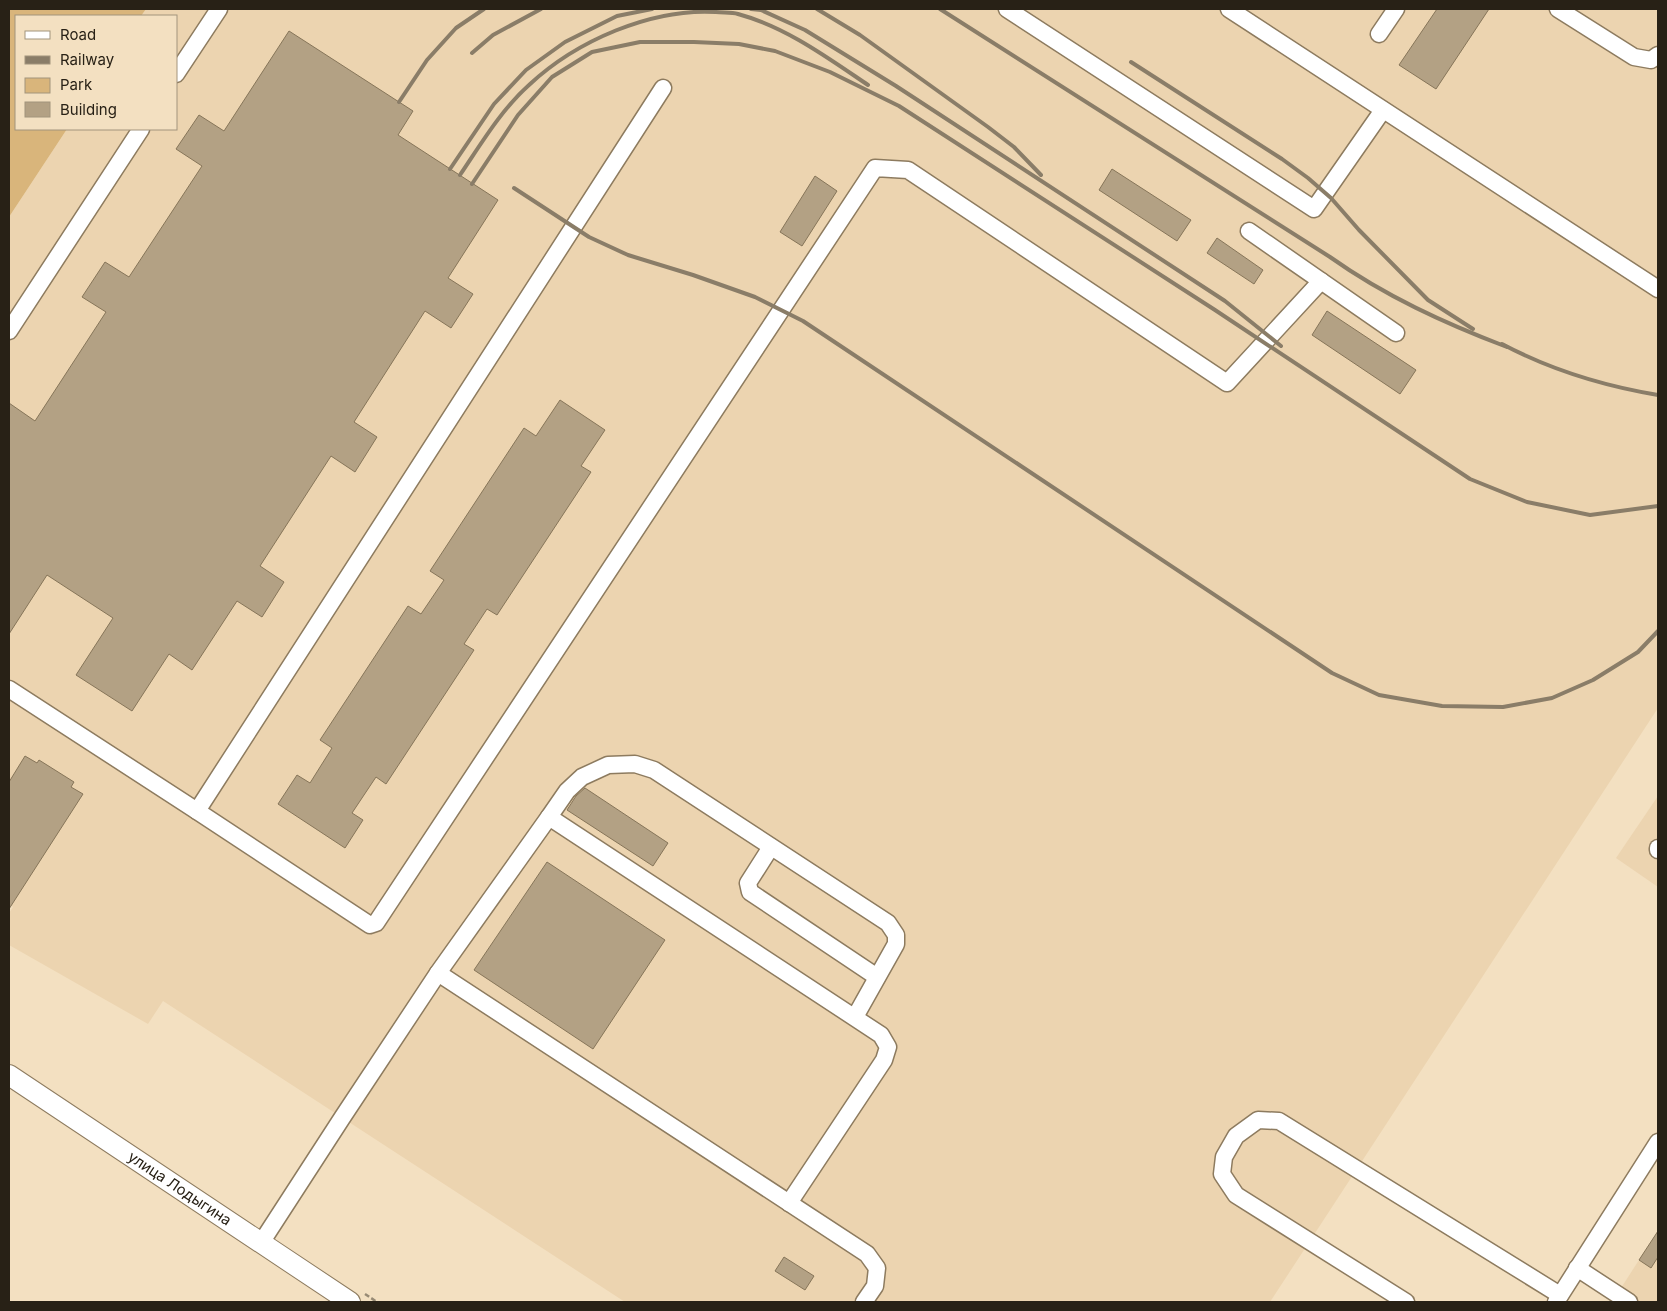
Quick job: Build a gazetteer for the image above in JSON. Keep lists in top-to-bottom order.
{
  "streets": {
    "main road": ["улица Лодыгина"]
  },
  "legend": [
    "Road",
    "Railway",
    "Park",
    "Building"
  ]
}
